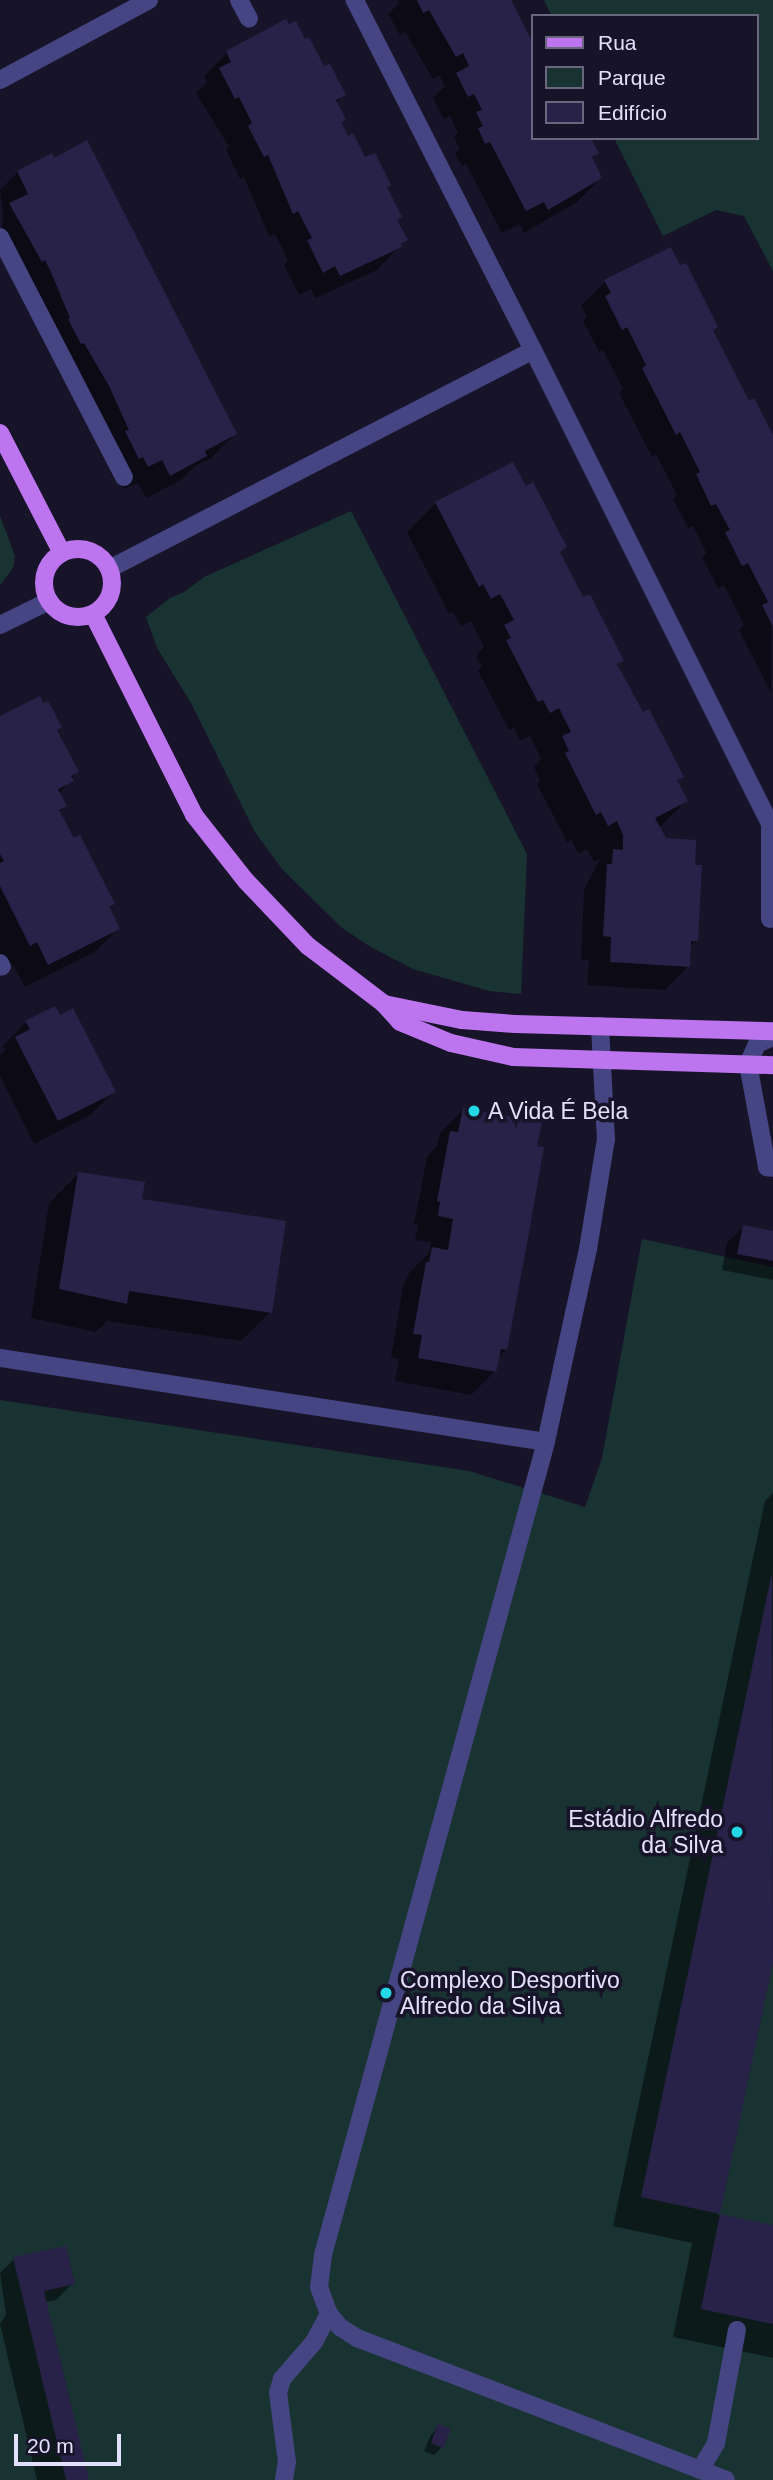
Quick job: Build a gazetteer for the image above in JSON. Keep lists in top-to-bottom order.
{
  "places": ["A Vida É Bela", "Estádio Alfredo da Silva", "Complexo Desportivo Alfredo da Silva"],
  "legend": ["Rua", "Parque", "Edifício"],
  "scale_bar": "20 m"
}
